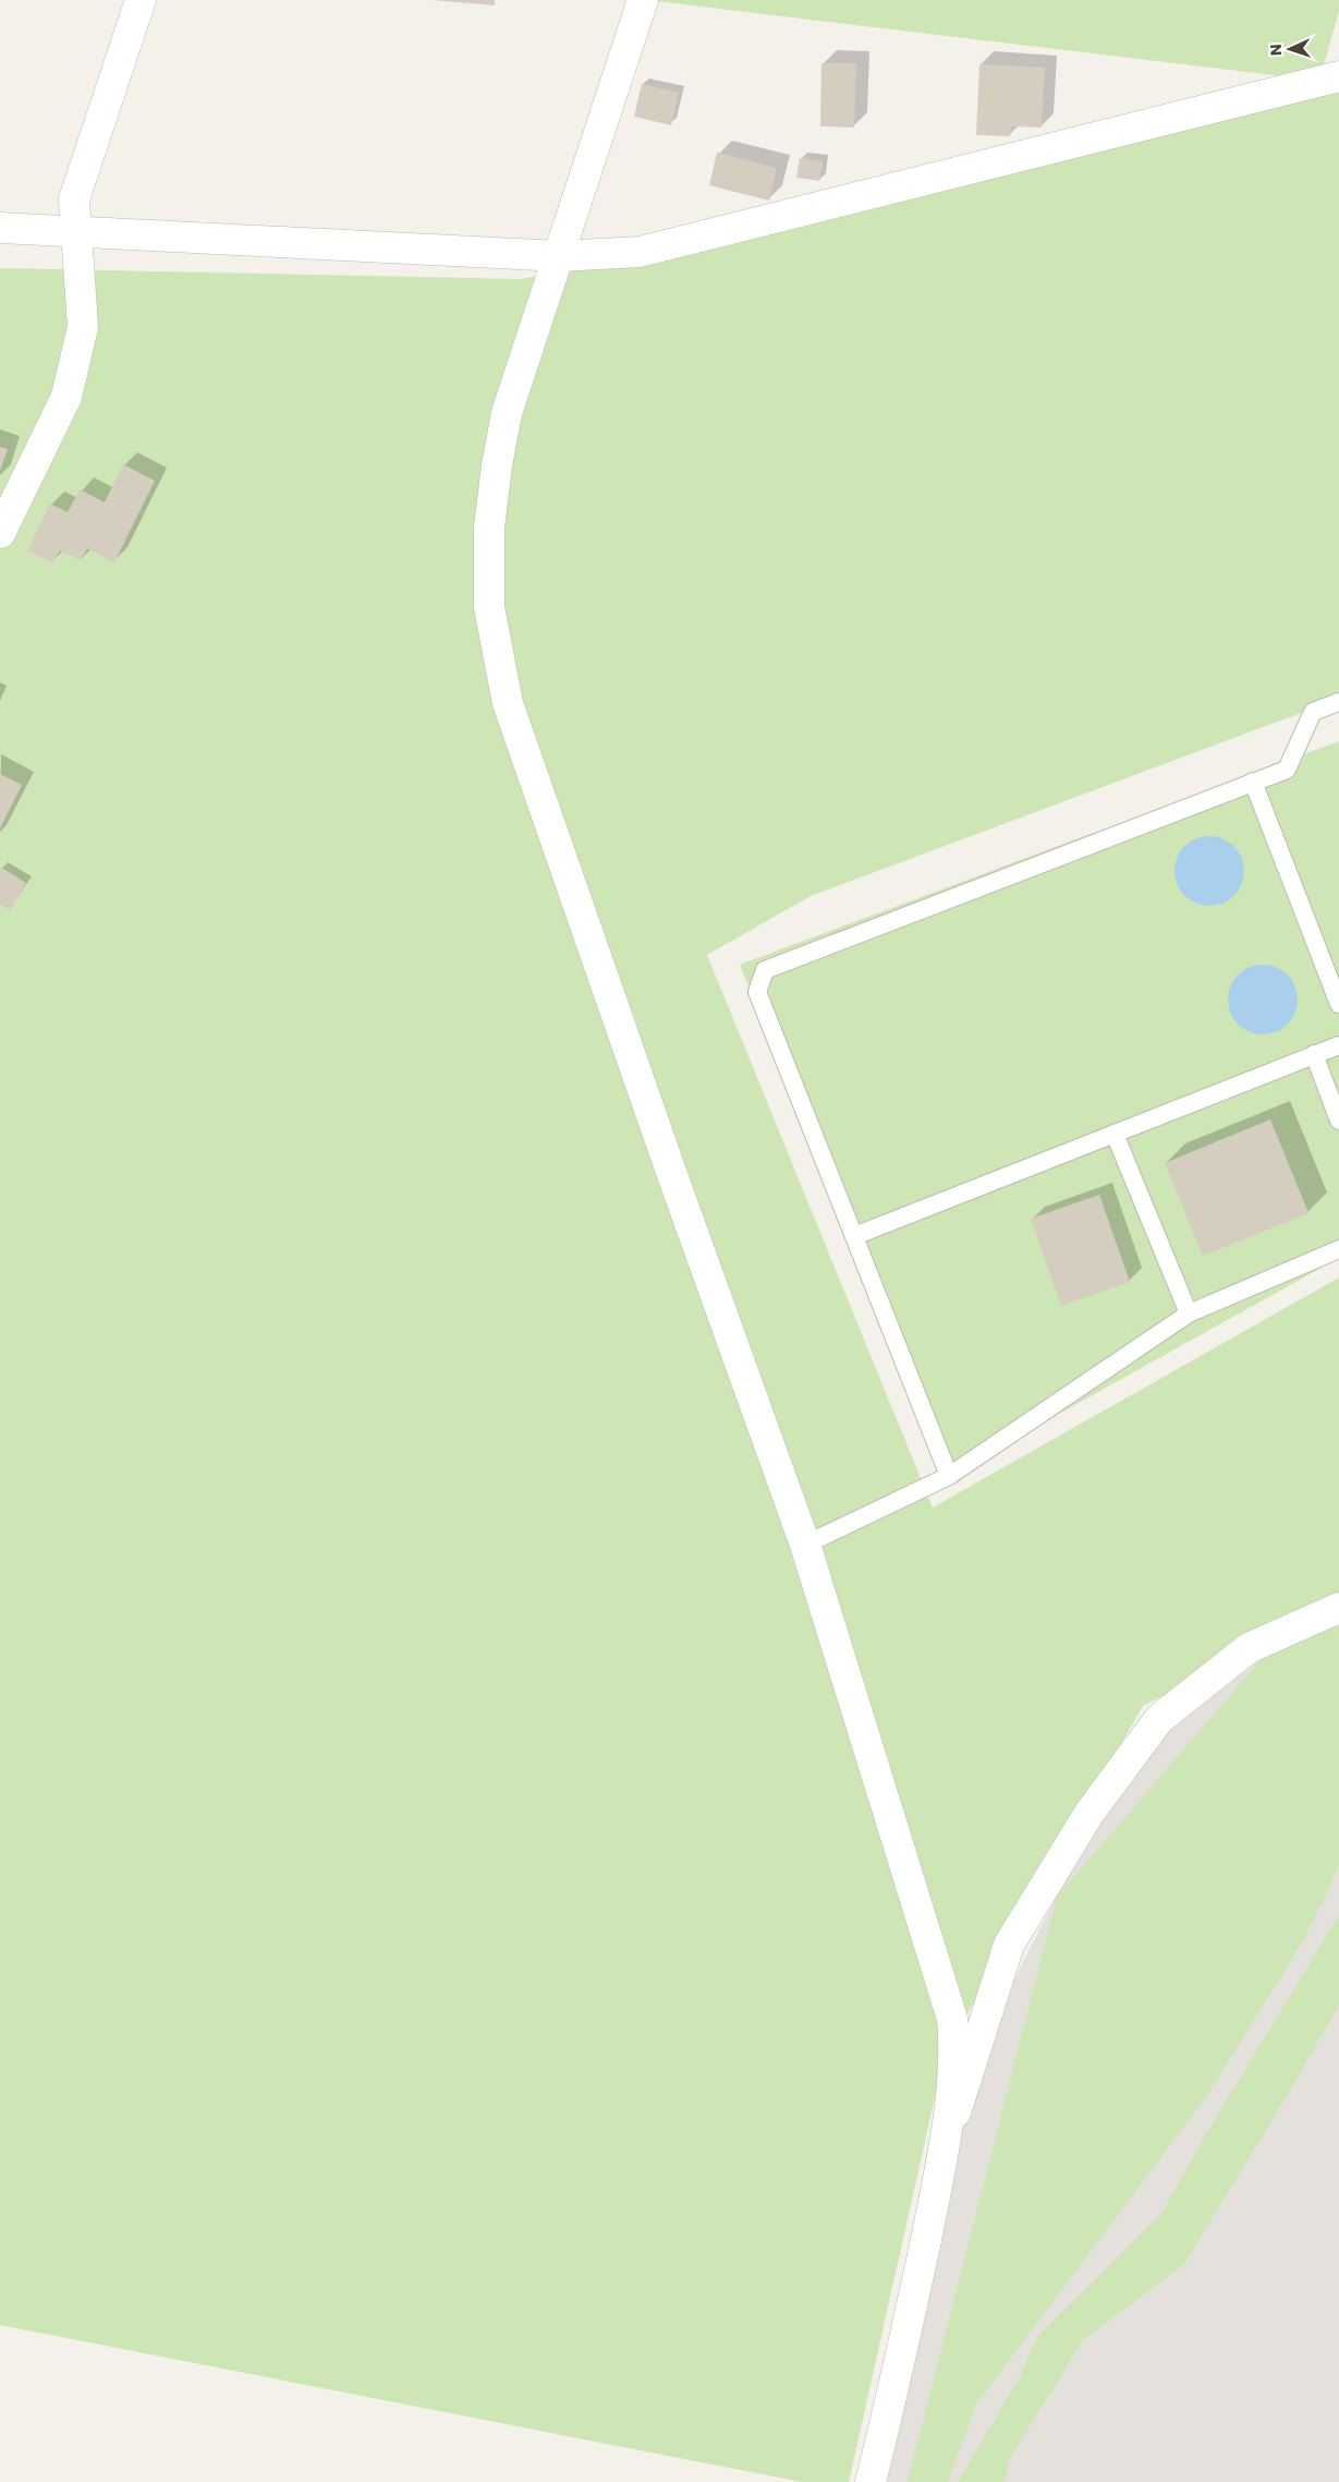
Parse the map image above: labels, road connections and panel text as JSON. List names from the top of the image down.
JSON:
{
  "north": "left"
}
